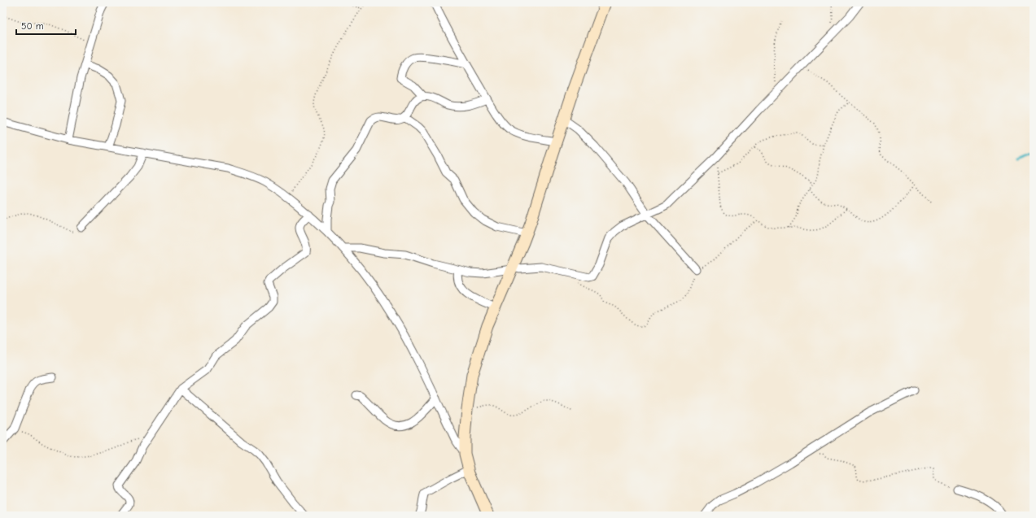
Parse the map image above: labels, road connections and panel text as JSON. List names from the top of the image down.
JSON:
{
  "scale_bar": "50 m"
}
